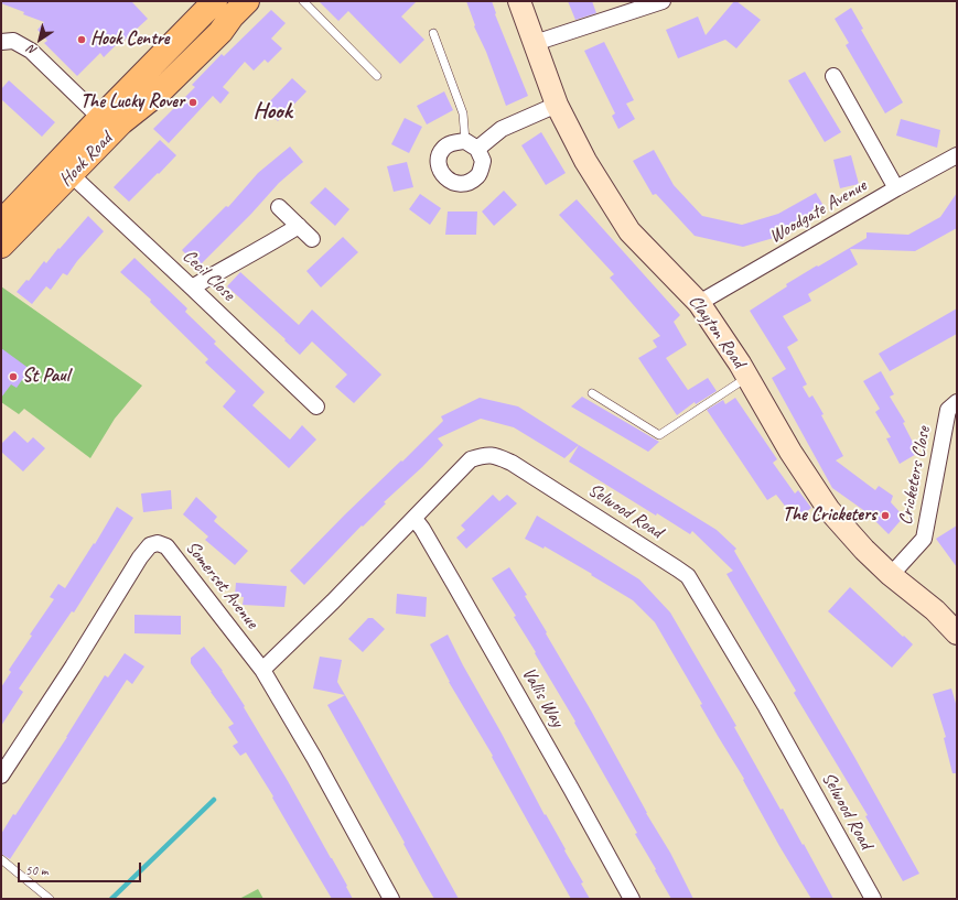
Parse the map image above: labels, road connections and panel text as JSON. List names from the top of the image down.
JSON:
{
  "streets": {
    "highway": ["Hook Road"],
    "street": [
      "Woodgate Avenue",
      "Cecil Close",
      "Clayton Road",
      "Cricketers Close",
      "Selwood Road",
      "Somerset Avenue",
      "Vallis Way"
    ]
  },
  "crossings": [
    ["Hook Road", "Cecil Close"],
    ["Woodgate Avenue", "Clayton Road"],
    ["Clayton Road", "Cricketers Close"],
    ["Selwood Road", "Somerset Avenue"],
    ["Selwood Road", "Vallis Way"]
  ],
  "districts": ["Hook"],
  "places": [
    "Hook Centre",
    "The Lucky Rover",
    "St Paul",
    "The Cricketers"
  ],
  "scale_bar": "50 m",
  "north": "bottom left"
}
